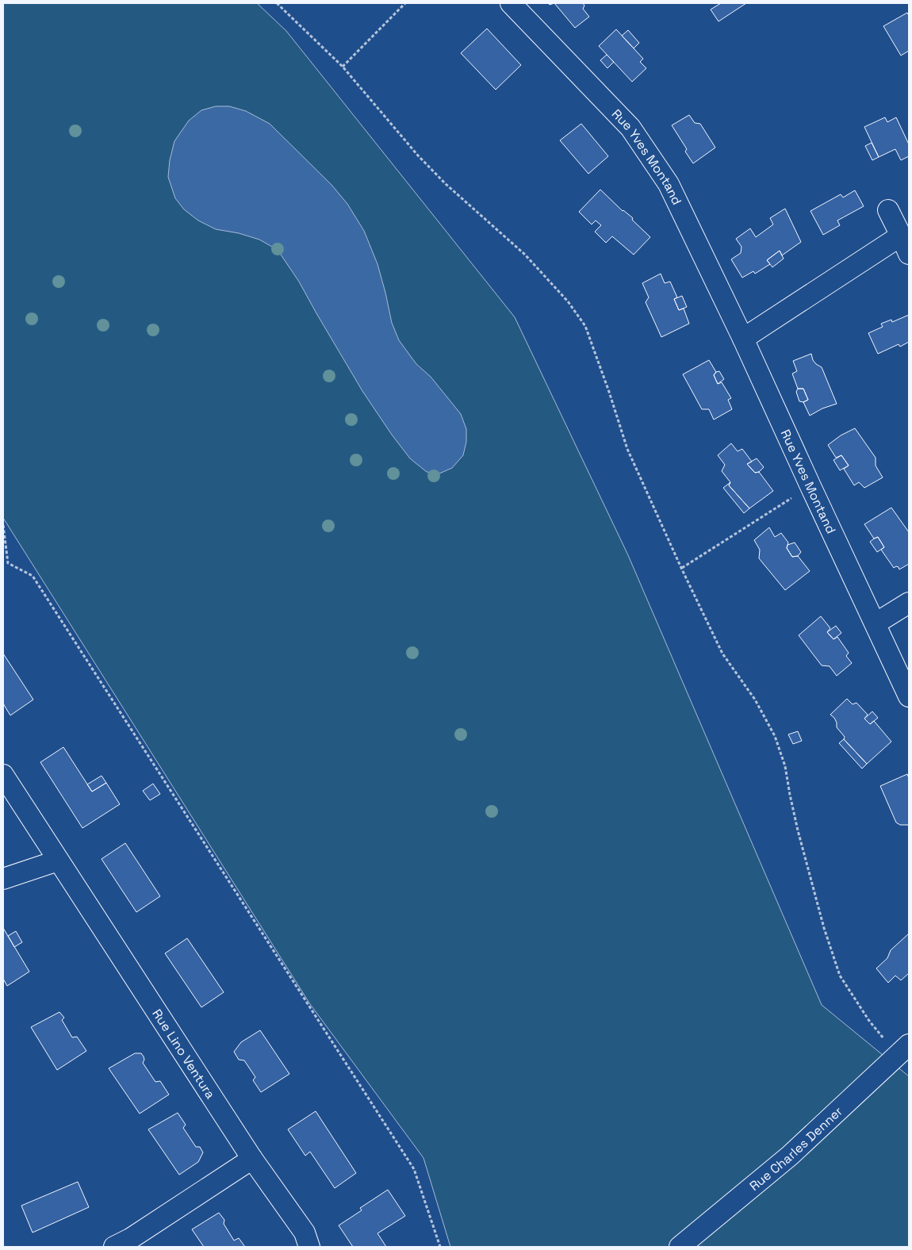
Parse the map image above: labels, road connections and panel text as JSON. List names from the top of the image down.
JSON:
{
  "streets": {
    "street": ["Rue Yves Montand", "Rue Lino Ventura", "Rue Charles Denner"]
  }
}
